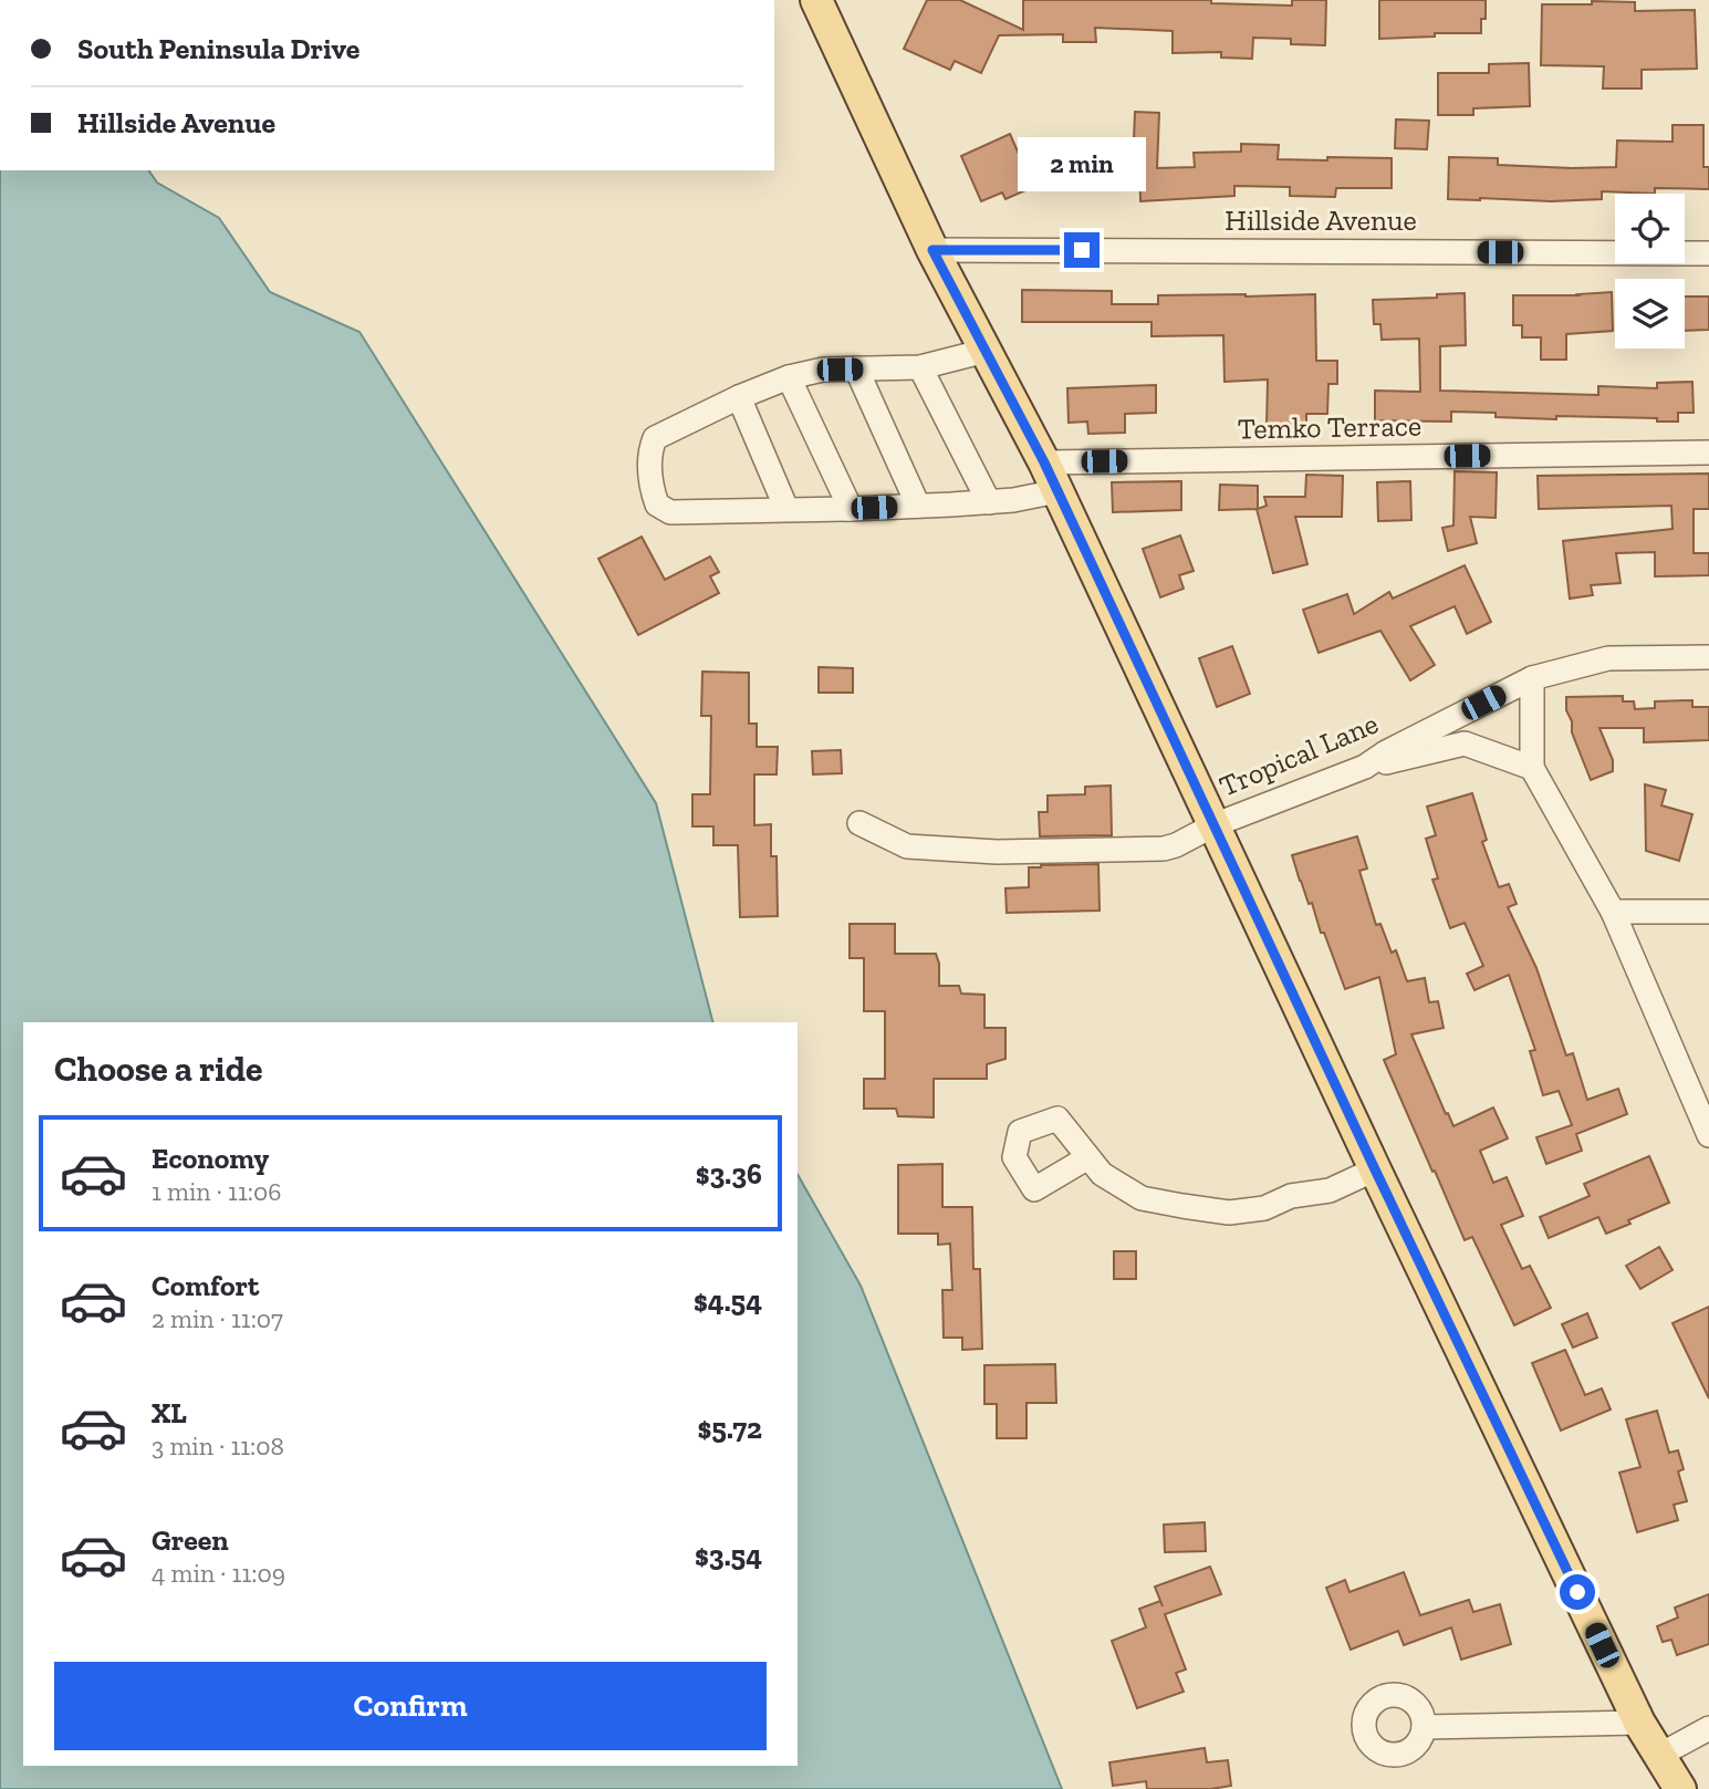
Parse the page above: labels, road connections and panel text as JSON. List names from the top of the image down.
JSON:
{
  "streets": {
    "street": ["Hillside Avenue", "Temko Terrace", "Tropical Lane"]
  },
  "page": {
    "banner": ["South Peninsula Drive", "Hillside Avenue"],
    "bubble": "2 min",
    "heading": "Choose a ride",
    "list": [
      {
        "name": "Economy",
        "note": "1 min · 11:06",
        "value": "$3.36"
      },
      {
        "name": "Comfort",
        "note": "2 min · 11:07",
        "value": "$4.54"
      },
      {
        "name": "XL",
        "note": "3 min · 11:08",
        "value": "$5.72"
      },
      {
        "name": "Green",
        "note": "4 min · 11:09",
        "value": "$3.54"
      }
    ],
    "buttons": "Confirm"
  }
}
